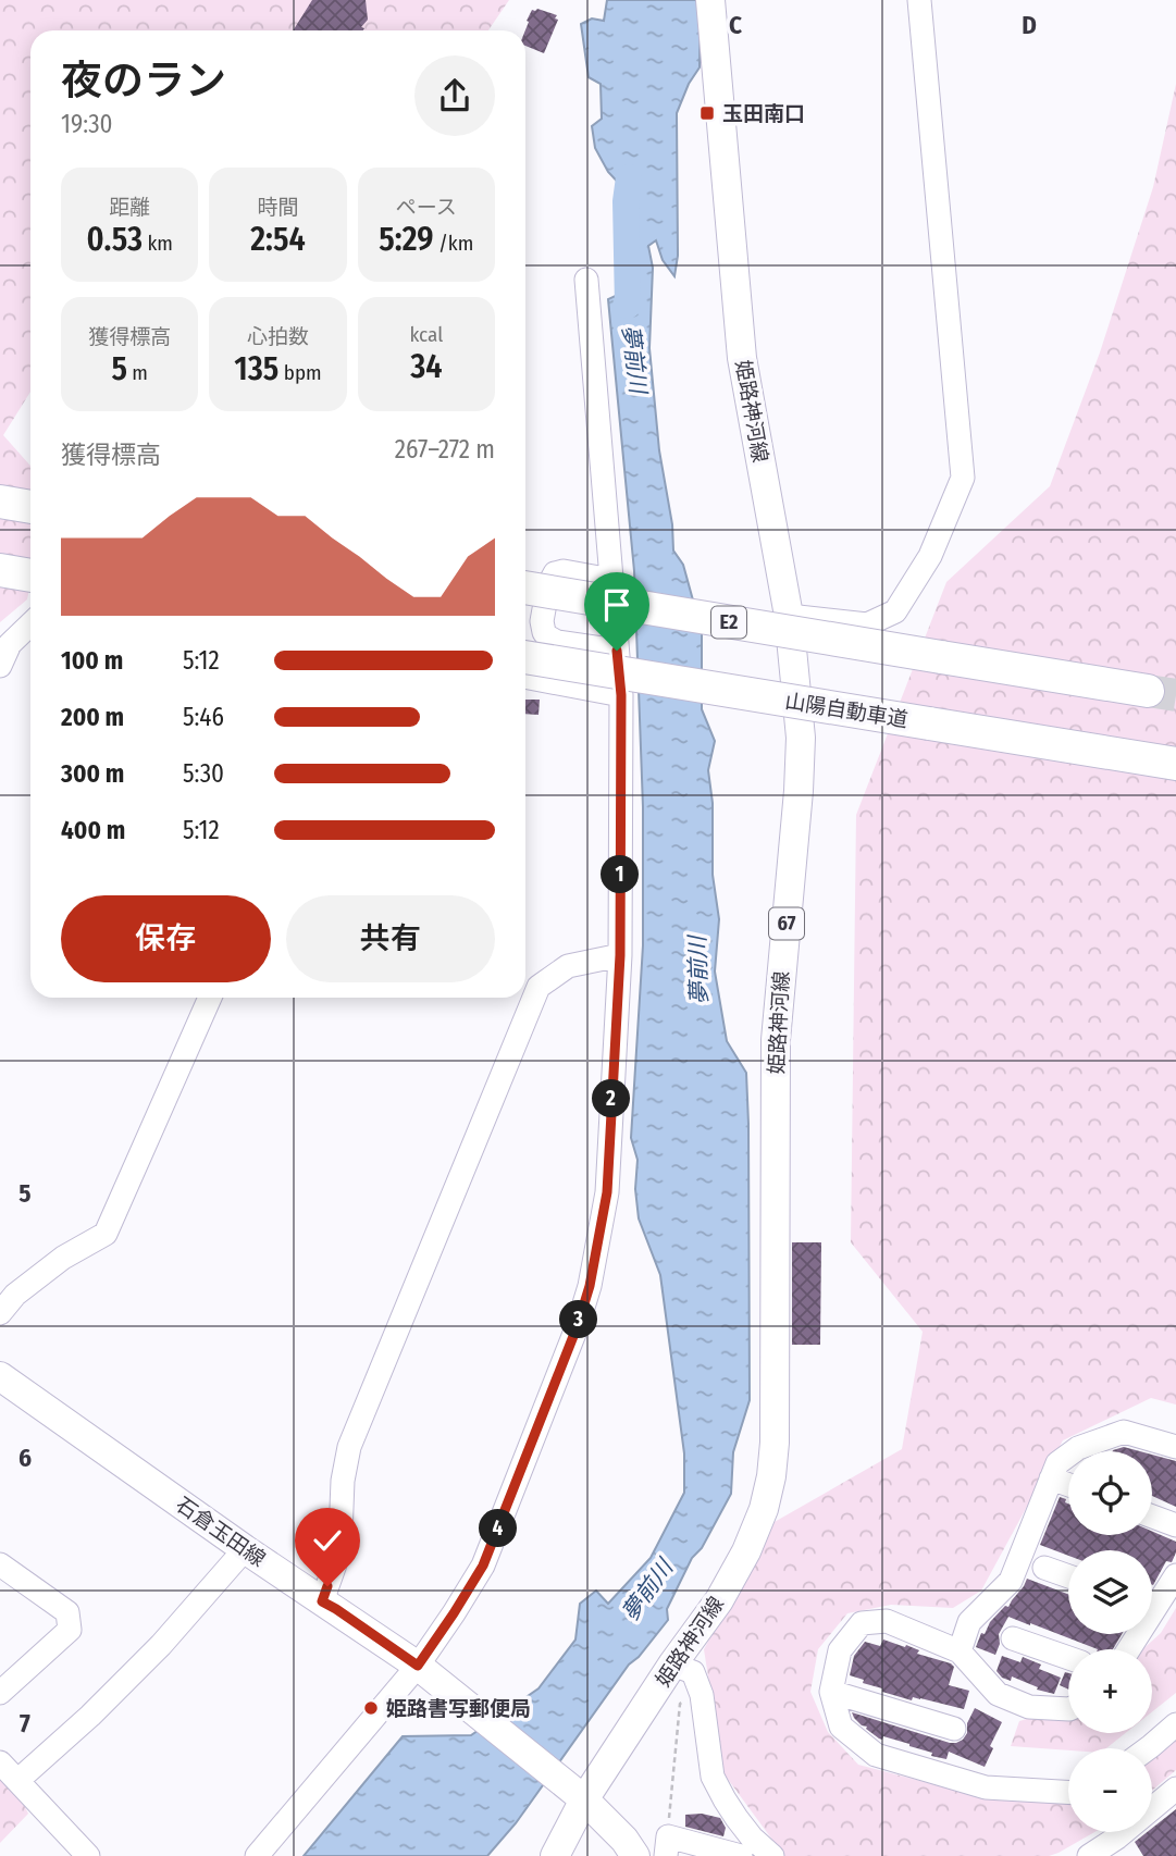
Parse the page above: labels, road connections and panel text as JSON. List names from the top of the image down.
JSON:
{
  "streets": {
    "highway": ["E2", "山陽自動車道"],
    "main road": ["姫路神河線", "67", "石倉玉田線"]
  },
  "crossings": [
    ["姫路神河線", "石倉玉田線"]
  ],
  "water": ["夢前川"],
  "places": {
    "transit": ["玉田南口"],
    "other": ["姫路書写郵便局"]
  },
  "page": {
    "heading": ["夜のラン", "19:30"],
    "stats": [
      ["距離", "0.53 km"],
      ["時間", "2:54"],
      ["ペース", "5:29 /km"],
      ["獲得標高", "5 m"],
      ["心拍数", "135 bpm"],
      ["kcal", "34"]
    ],
    "chart": ["獲得標高", "267–272 m"],
    "list": [
      {
        "name": "100 m",
        "note": "5:12"
      },
      {
        "name": "200 m",
        "note": "5:46"
      },
      {
        "name": "300 m",
        "note": "5:30"
      },
      {
        "name": "400 m",
        "note": "5:12"
      }
    ],
    "pins": [
      "1",
      "2",
      "3",
      "4"
    ],
    "buttons": ["保存", "共有"],
    "map_buttons": ["+", "−"]
  },
  "grid": {
    "columns": ["C", "D"],
    "rows": ["5", "6", "7"]
  }
}
